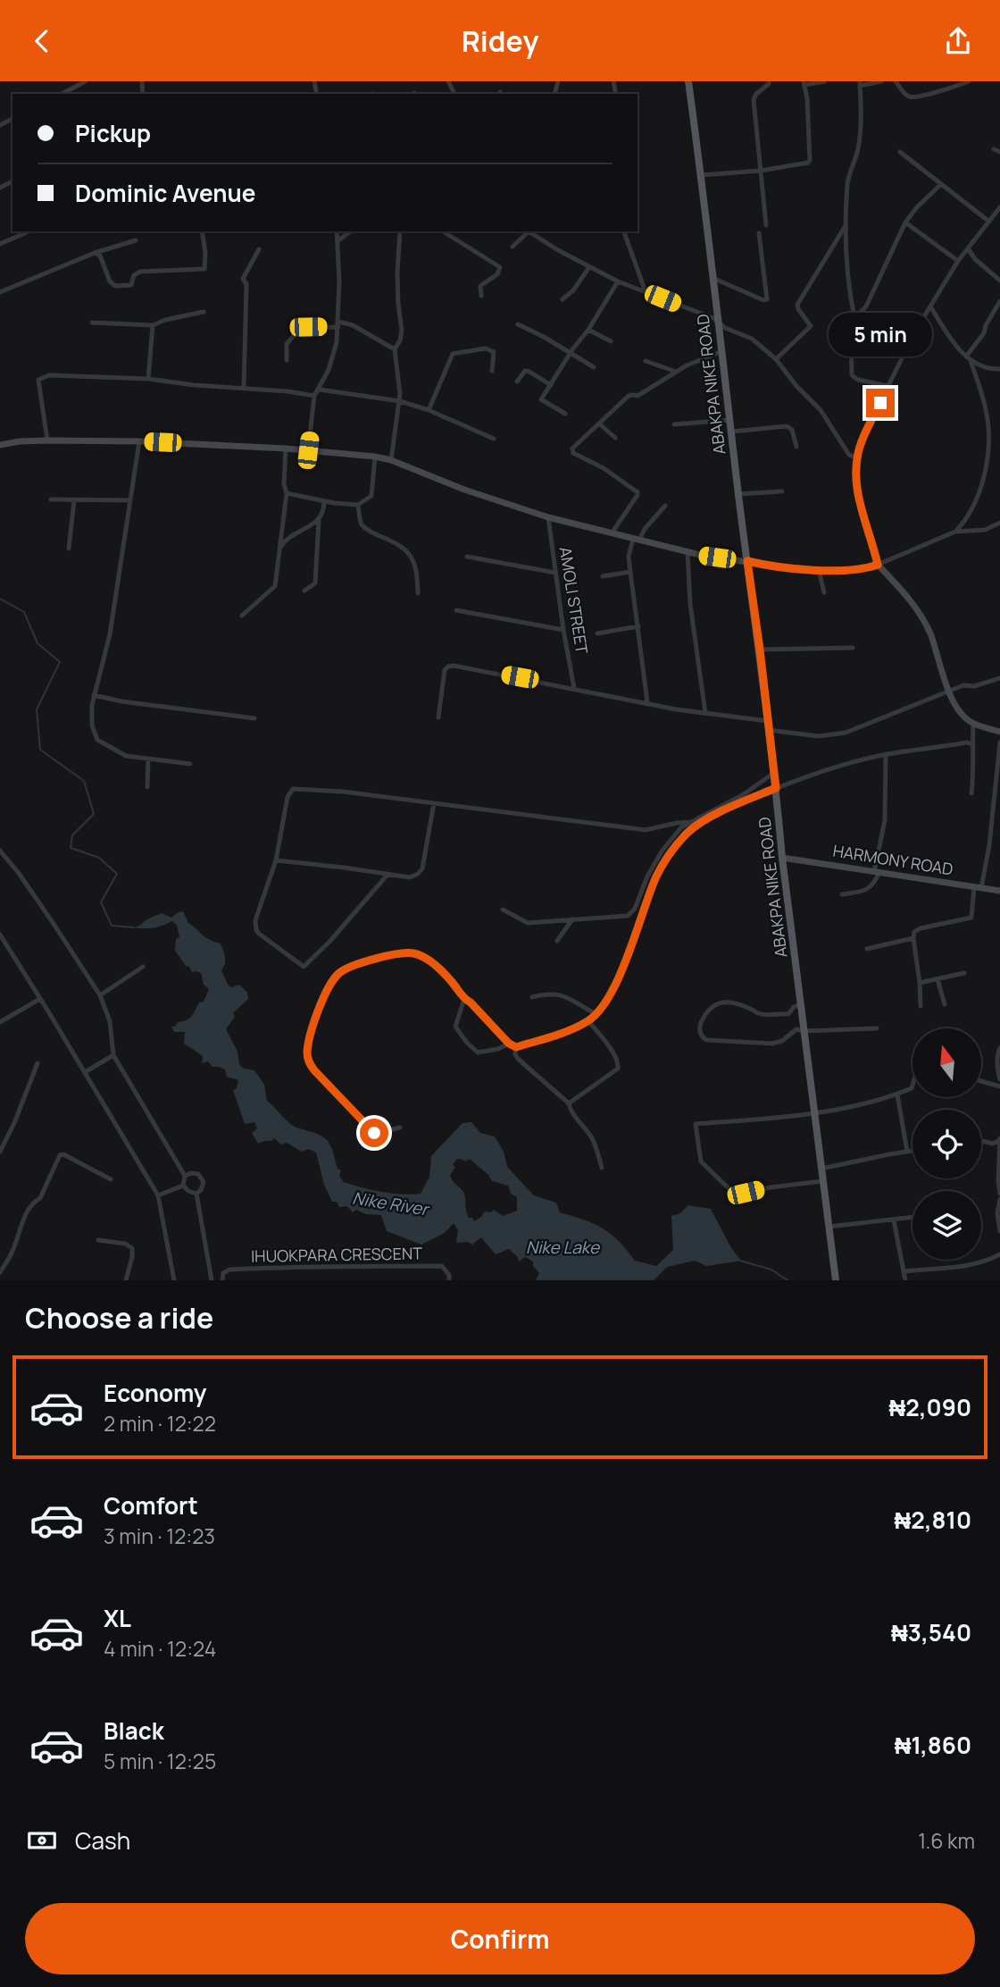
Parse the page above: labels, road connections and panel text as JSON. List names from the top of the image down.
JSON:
{
  "streets": {
    "main road": ["ABAKPA NIKE ROAD", "HARMONY ROAD"],
    "street": ["AMOLI STREET", "IHUOKPARA CRESCENT"]
  },
  "crossings": [
    ["ABAKPA NIKE ROAD", "HARMONY ROAD"]
  ],
  "water": ["Nike River", "Nike Lake"],
  "north": "top",
  "page": {
    "header": "Ridey",
    "banner": ["Pickup", "Dominic Avenue"],
    "bubble": "5 min",
    "heading": "Choose a ride",
    "list": [
      {
        "name": "Economy",
        "note": "2 min · 12:22",
        "value": "₦2,090"
      },
      {
        "name": "Comfort",
        "note": "3 min · 12:23",
        "value": "₦2,810"
      },
      {
        "name": "XL",
        "note": "4 min · 12:24",
        "value": "₦3,540"
      },
      {
        "name": "Black",
        "note": "5 min · 12:25",
        "value": "₦1,860"
      }
    ],
    "pay": ["Cash", "1.6 km"],
    "buttons": "Confirm"
  }
}
